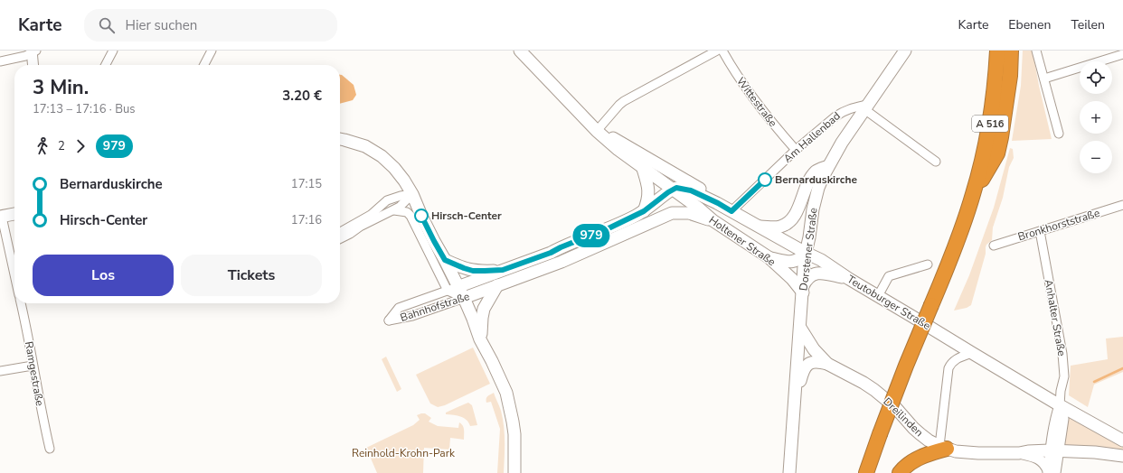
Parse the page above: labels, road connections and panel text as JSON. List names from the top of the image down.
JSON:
{
  "streets": {
    "highway": ["A 516"],
    "main road": [
      "Holtener Straße",
      "Dorstener Straße",
      "Teutoburger Straße",
      "Bahnhofstraße",
      "Dreilinden"
    ],
    "street": [
      "Wittestraße",
      "Am Hallenbad",
      "Bronkhorststraße",
      "Anhalter Straße",
      "Ramgestraße"
    ]
  },
  "crossings": [
    ["Wittestraße", "Am Hallenbad"],
    ["Am Hallenbad", "Holtener Straße"],
    ["Am Hallenbad", "Dorstener Straße"],
    ["Bronkhorststraße", "Anhalter Straße"],
    ["Holtener Straße", "Dorstener Straße"],
    ["Holtener Straße", "Teutoburger Straße"],
    ["Holtener Straße", "Bahnhofstraße"],
    ["Dorstener Straße", "Teutoburger Straße"],
    ["Dorstener Straße", "Dreilinden"],
    ["Teutoburger Straße", "Anhalter Straße"],
    ["Anhalter Straße", "Dreilinden"]
  ],
  "parks": ["Reinhold-Krohn-Park"],
  "places": ["Bernarduskirche", "Hirsch-Center"],
  "lines": ["bus line 979"],
  "page": {
    "header": "Karte",
    "search": "Hier suchen",
    "nav": ["Karte", "Ebenen", "Teilen"],
    "on_map": "979",
    "map_buttons": ["+", "−"],
    "heading": ["3 Min.", "17:13 – 17:16 · Bus", "3.20 €"],
    "legs": ["2", "979"],
    "list": [
      {
        "name": "Bernarduskirche",
        "value": "17:15"
      },
      {
        "name": "Hirsch-Center",
        "value": "17:16"
      }
    ],
    "buttons": ["Los", "Tickets"]
  }
}
